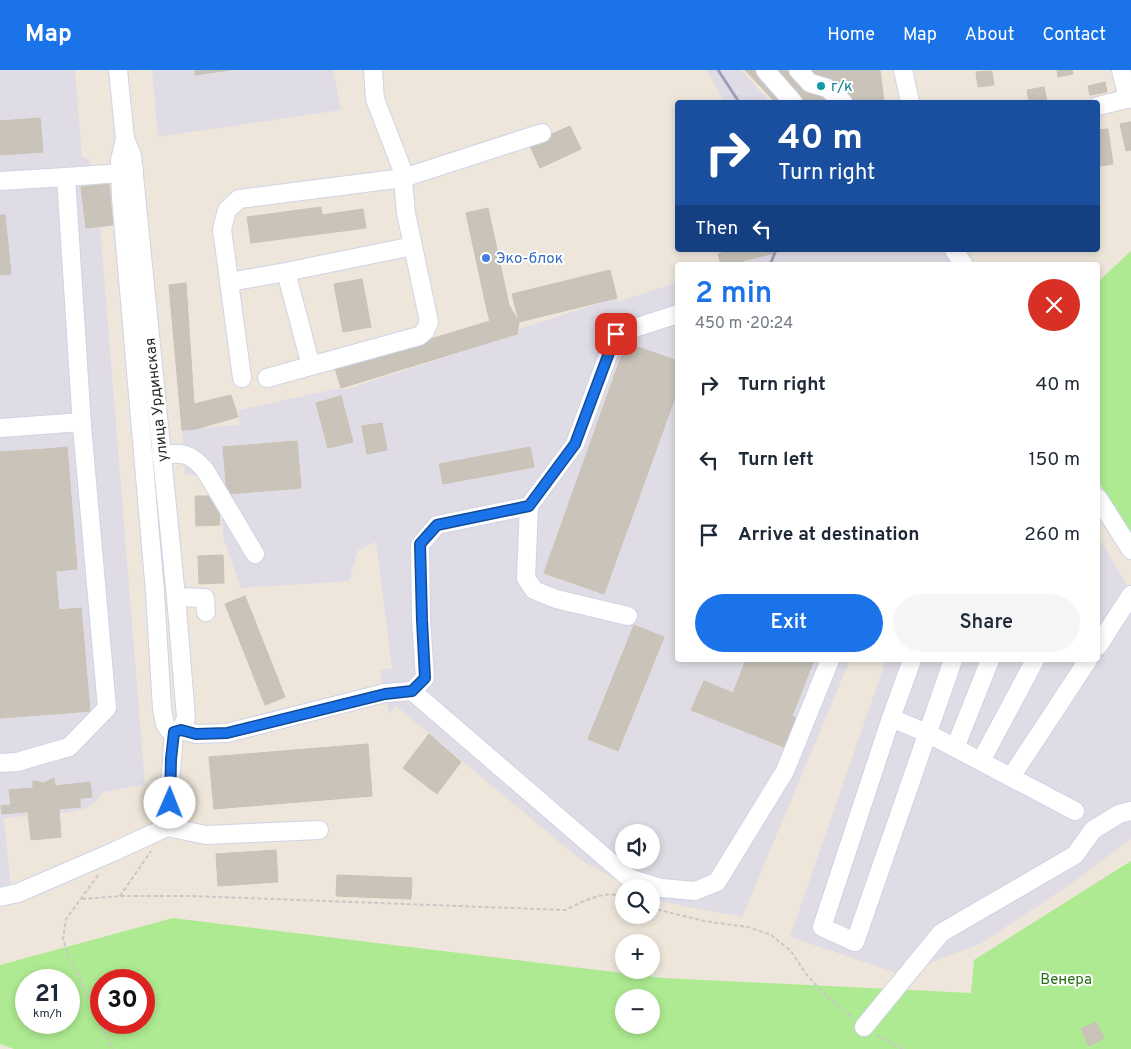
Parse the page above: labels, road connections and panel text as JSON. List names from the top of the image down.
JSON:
{
  "streets": {
    "street": ["улица Урдинская"]
  },
  "parks": ["Венера"],
  "places": ["г/к", "Эко-блок"],
  "page": {
    "header": "Map",
    "nav": [
      "Home",
      "Map",
      "About",
      "Contact"
    ],
    "turn": ["40 m", "Turn right"],
    "then": "Then",
    "heading": ["2 min", "450 m · 20:24"],
    "list": [
      {
        "name": "Turn right",
        "value": "40 m"
      },
      {
        "name": "Turn left",
        "value": "150 m"
      },
      {
        "name": "Arrive at destination",
        "value": "260 m"
      }
    ],
    "buttons": ["Exit", "Share"],
    "map_buttons": ["+", "−"],
    "speed": "21 km/h",
    "limit": "30"
  }
}
